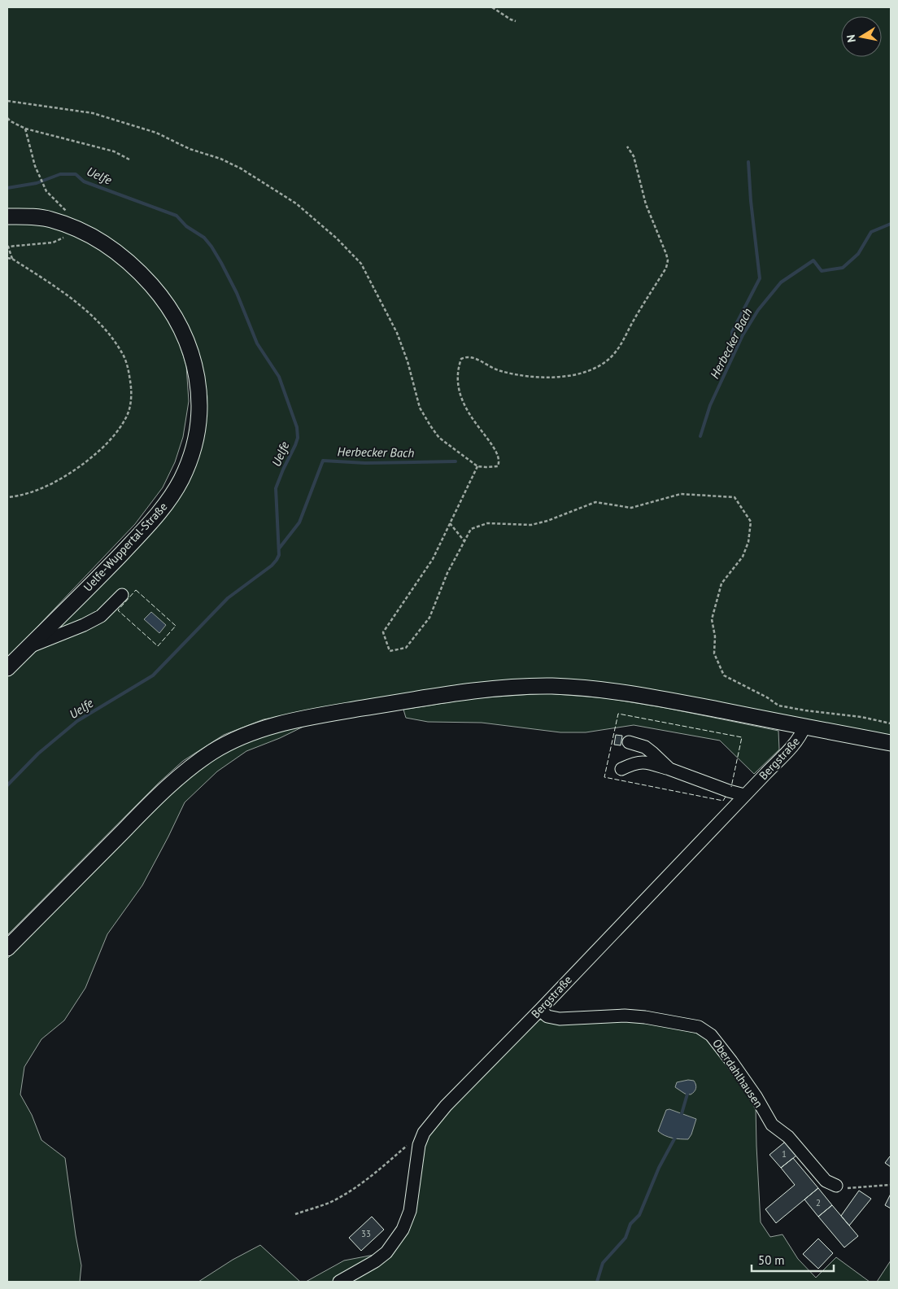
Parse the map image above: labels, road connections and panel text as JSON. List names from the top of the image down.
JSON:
{
  "streets": {
    "main road": ["Uelfe-Wuppertal-Straße"],
    "street": ["Bergstraße", "Oberdahlhausen"]
  },
  "crossings": [
    ["Bergstraße", "Oberdahlhausen"]
  ],
  "water": ["Uelfe", "Herbecker Bach"],
  "house_numbers": ["1", "2", "33"],
  "scale_bar": "50 m",
  "north": "left"
}
